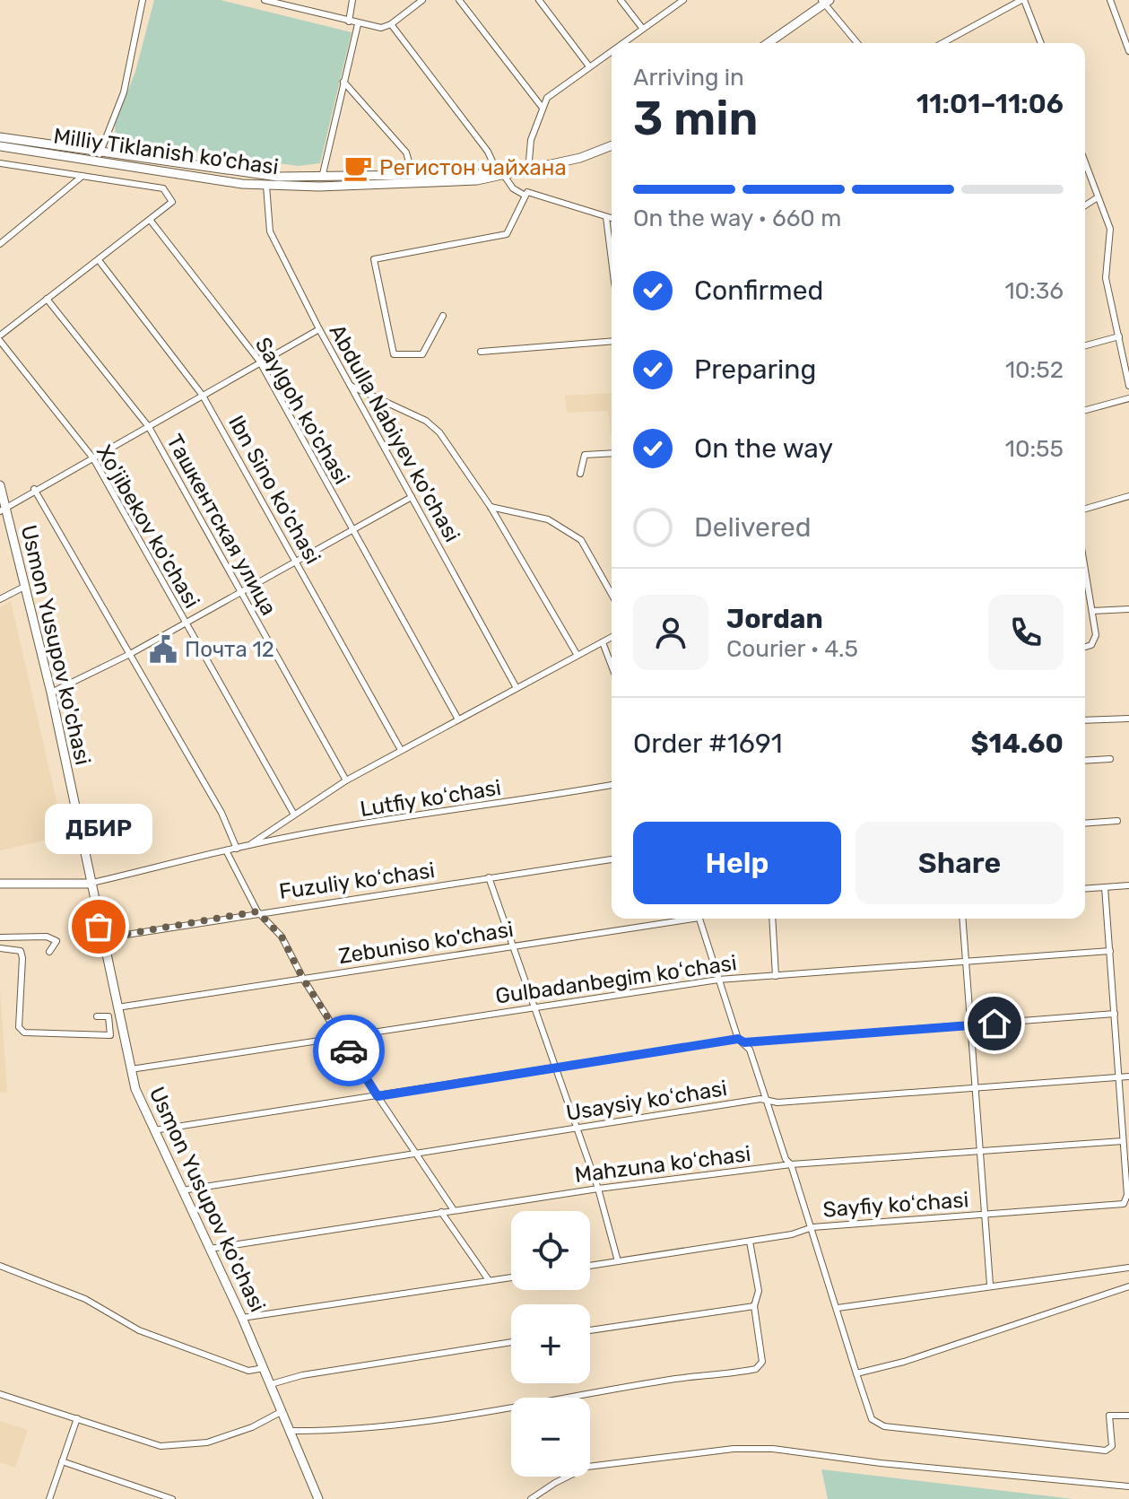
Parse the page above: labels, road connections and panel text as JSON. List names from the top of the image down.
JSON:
{
  "streets": {
    "main road": ["Milliy Tiklanish ko'chasi", "Usmon Yusupov ko'chasi"],
    "street": [
      "Saylgoh ko'chasi",
      "Abdulla Nabiyev ko'chasi",
      "Ibn Sino ko'chasi",
      "Ташкентская улица",
      "Xo'jibekov ko'chasi",
      "Lutfiy koʻchasi",
      "Fuzuliy koʻchasi",
      "Zebuniso ko'chasi",
      "Gulbadanbegim koʻchasi",
      "Usaysiy koʻchasi",
      "Mahzuna koʻchasi",
      "Sayfiy koʻchasi"
    ]
  },
  "crossings": [
    ["Milliy Tiklanish ko'chasi", "Abdulla Nabiyev ko'chasi"],
    ["Usmon Yusupov ko'chasi", "Fuzuliy koʻchasi"],
    ["Usmon Yusupov ko'chasi", "Zebuniso ko'chasi"],
    ["Usmon Yusupov ko'chasi", "Gulbadanbegim koʻchasi"],
    ["Usmon Yusupov ko'chasi", "Usaysiy koʻchasi"],
    ["Usmon Yusupov ko'chasi", "Mahzuna koʻchasi"],
    ["Mahzuna koʻchasi", "Sayfiy koʻchasi"]
  ],
  "places": {
    "cafe": ["Регистон чайхана"],
    "public building": ["Почта 12"],
    "other": ["ДБИР"]
  },
  "page": {
    "heading": ["3 min", "Arriving in", "11:01–11:06"],
    "panel": [
      "Jordan",
      "Courier · 4.5",
      "Order #1691",
      "$14.60"
    ],
    "bar": "On the way · 660 m",
    "list": [
      ["Confirmed", "10:36"],
      ["Preparing", "10:52"],
      ["On the way", "10:55"],
      "Delivered"
    ],
    "bubble": "ДБИР",
    "buttons": ["Help", "Share"],
    "map_buttons": ["+", "−"]
  }
}
